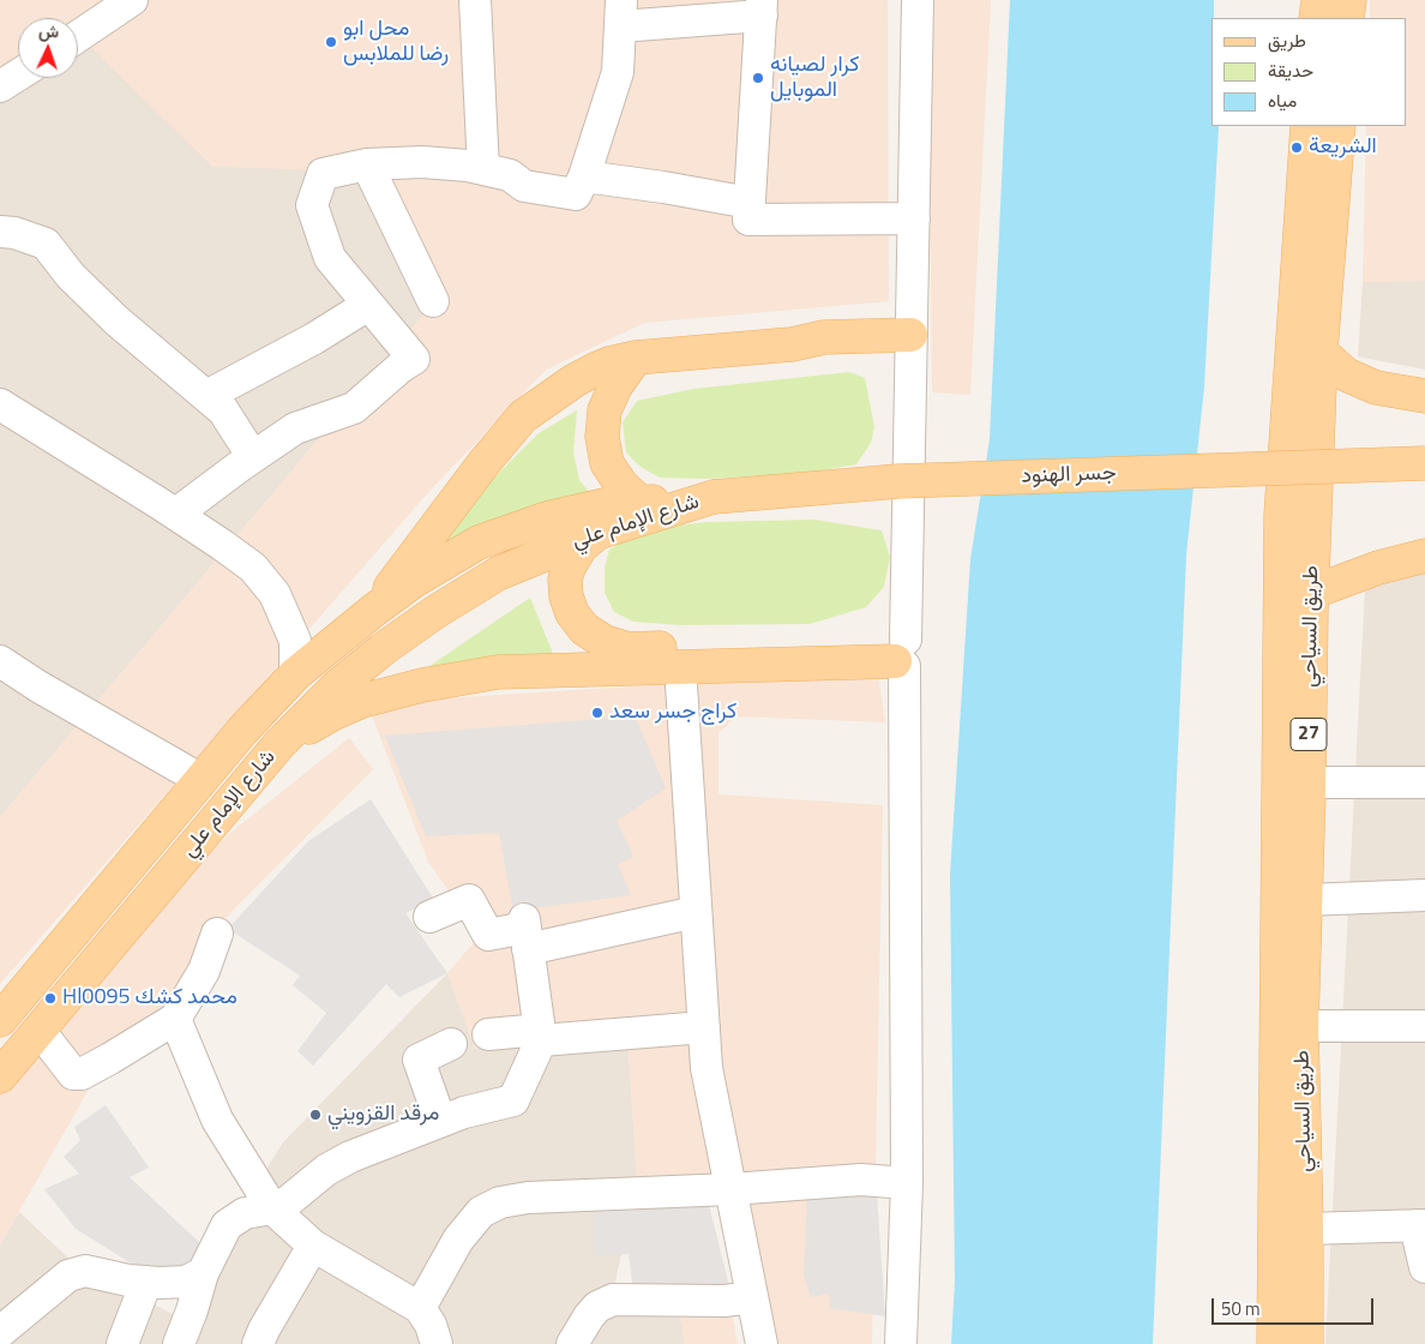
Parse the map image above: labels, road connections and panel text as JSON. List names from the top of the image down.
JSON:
{
  "streets": {
    "main road": [
      "جسر الهنود",
      "شارع الإمام علي",
      "طريق السياحي",
      "27"
    ]
  },
  "crossings": [
    ["جسر الهنود", "شارع الإمام علي"]
  ],
  "places": [
    "محل ابو رضا للملابس",
    "كرار لصيانه الموبايل",
    "الشريعة",
    "كراج جسر سعد",
    "Hl0095 محمد كشك",
    "مرقد القزويني"
  ],
  "legend": ["طريق", "حديقة", "مياه"],
  "scale_bar": "50 m",
  "north": "top"
}
